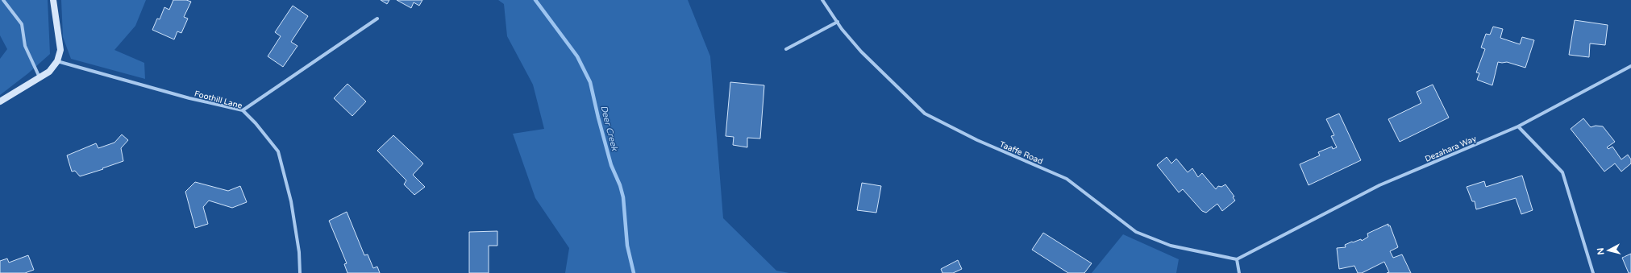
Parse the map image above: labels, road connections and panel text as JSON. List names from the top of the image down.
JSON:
{
  "streets": {
    "street": ["Foothill Lane", "Dezahara Way", "Taaffe Road"]
  },
  "crossings": [
    ["Dezahara Way", "Taaffe Road"]
  ],
  "water": ["Deer Creek"],
  "north": "left"
}
